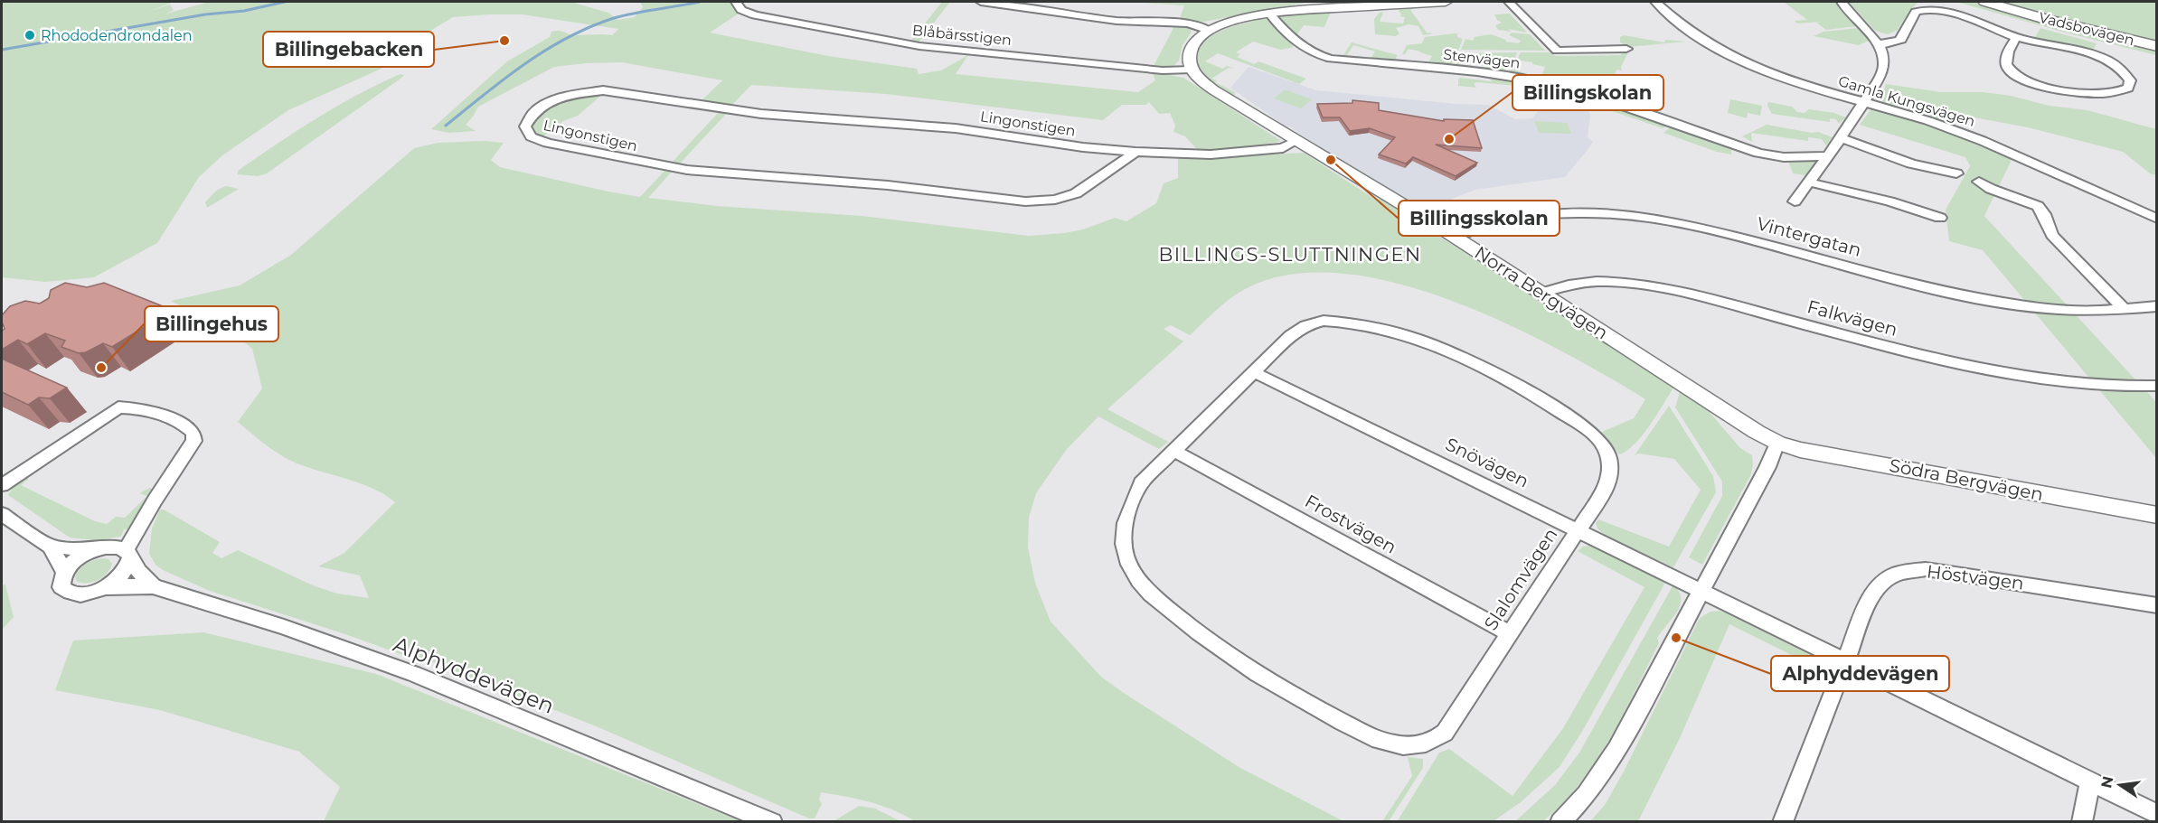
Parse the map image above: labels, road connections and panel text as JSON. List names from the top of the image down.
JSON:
{
  "streets": {
    "main road": ["Vadsbovägen"],
    "street": [
      "Blåbärsstigen",
      "Stenvägen",
      "Gamla Kungsvägen",
      "Lingonstigen",
      "Vintergatan",
      "Norra Bergvägen",
      "Falkvägen",
      "Snövägen",
      "Södra Bergvägen",
      "Frostvägen",
      "Höstvägen",
      "Slalomvägen",
      "Alphyddevägen"
    ]
  },
  "crossings": [
    ["Blåbärsstigen", "Norra Bergvägen"],
    ["Lingonstigen", "Norra Bergvägen"],
    ["Vintergatan", "Norra Bergvägen"],
    ["Norra Bergvägen", "Falkvägen"],
    ["Norra Bergvägen", "Södra Bergvägen"],
    ["Snövägen", "Höstvägen"],
    ["Snövägen", "Slalomvägen"],
    ["Frostvägen", "Slalomvägen"]
  ],
  "districts": ["BILLINGS-SLUTTNINGEN"],
  "places": [
    "Rhododendrondalen",
    "Billingebacken",
    "Billingskolan",
    "Billingsskolan",
    "Billingehus",
    "Alphyddevägen"
  ],
  "north": "left"
}
